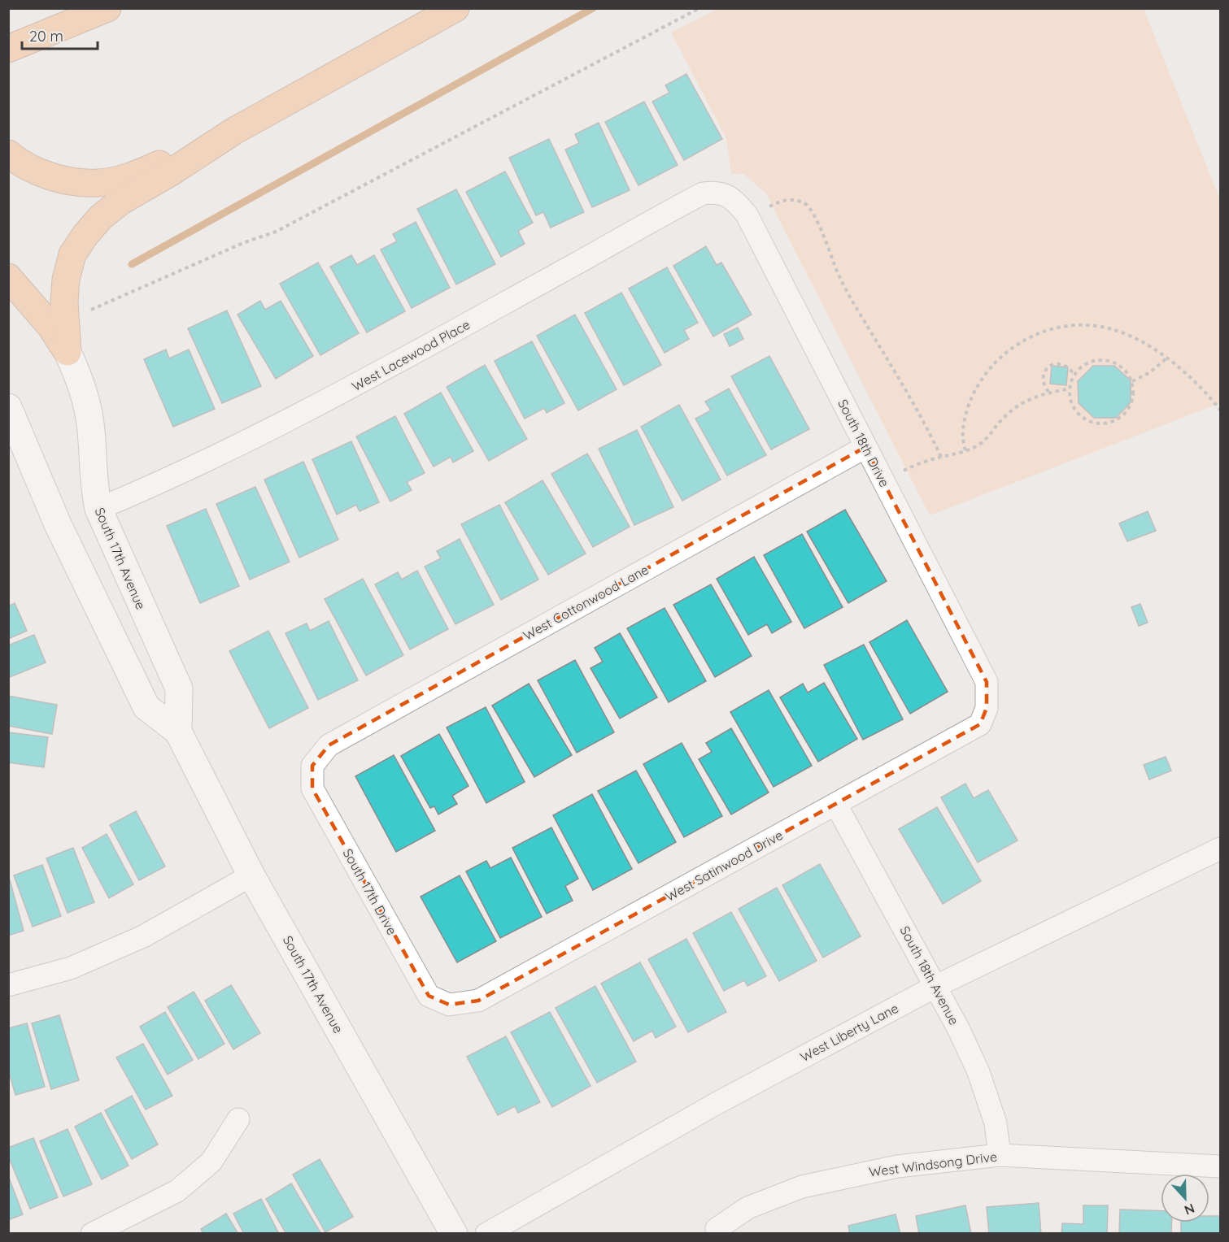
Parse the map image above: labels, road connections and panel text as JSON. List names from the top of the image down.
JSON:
{
  "streets": {
    "main road": ["South 17th Avenue"],
    "street": [
      "West Lacewood Place",
      "South 18th Drive",
      "West Cottonwood Lane",
      "West Satinwood Drive",
      "South 17th Drive",
      "South 18th Avenue",
      "West Liberty Lane",
      "West Windsong Drive"
    ]
  },
  "crossings": [
    ["West Lacewood Place", "South 18th Drive"],
    ["West Lacewood Place", "South 17th Avenue"],
    ["South 18th Drive", "West Cottonwood Lane"],
    ["South 18th Drive", "West Satinwood Drive"],
    ["West Cottonwood Lane", "South 17th Drive"],
    ["West Satinwood Drive", "South 17th Drive"],
    ["West Satinwood Drive", "South 18th Avenue"],
    ["South 18th Avenue", "West Liberty Lane"],
    ["South 18th Avenue", "West Windsong Drive"]
  ],
  "scale_bar": "20 m",
  "north": "bottom"
}
